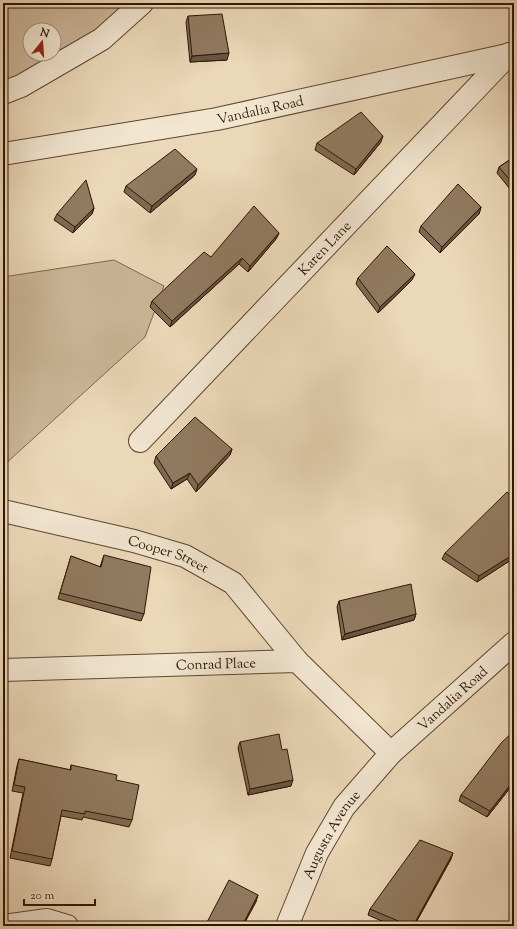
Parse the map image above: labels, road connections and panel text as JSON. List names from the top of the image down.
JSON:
{
  "streets": {
    "street": [
      "Vandalia Road",
      "Karen Lane",
      "Cooper Street",
      "Conrad Place",
      "Augusta Avenue"
    ]
  },
  "crossings": [
    ["Vandalia Road", "Karen Lane"],
    ["Vandalia Road", "Augusta Avenue"],
    ["Cooper Street", "Conrad Place"]
  ],
  "scale_bar": "20 m",
  "north": "top"
}
